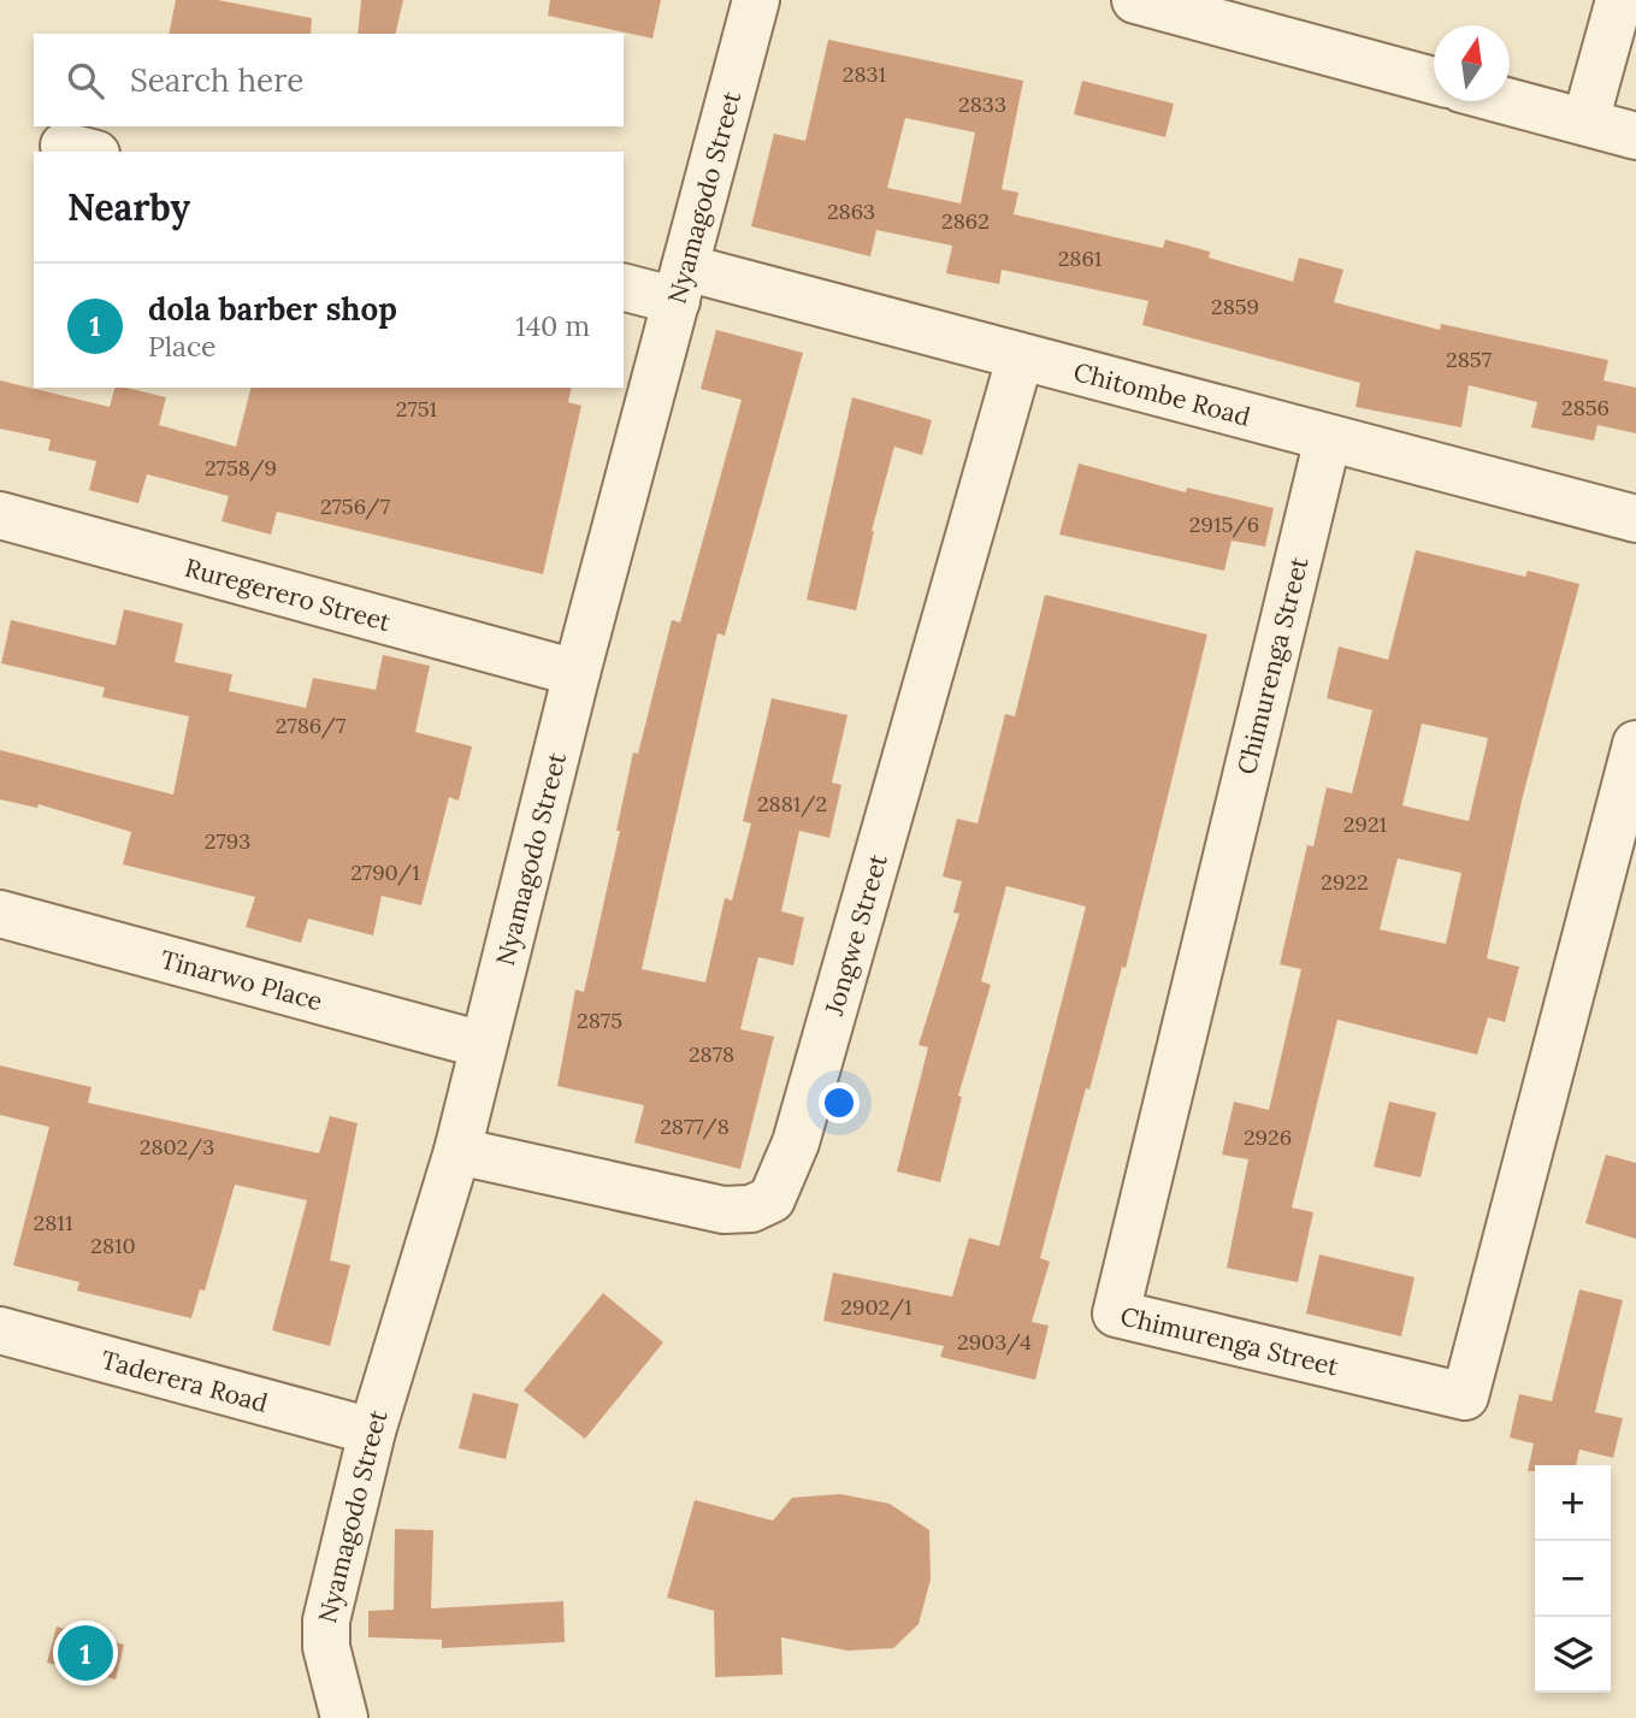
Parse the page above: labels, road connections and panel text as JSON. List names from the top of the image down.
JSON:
{
  "streets": {
    "street": [
      "Nyamagodo Street",
      "Chitombe Road",
      "Ruregerero Street",
      "Chimurenga Street",
      "Jongwe Street",
      "Tinarwo Place",
      "Taderera Road"
    ]
  },
  "crossings": [
    ["Nyamagodo Street", "Chitombe Road"],
    ["Nyamagodo Street", "Ruregerero Street"],
    ["Nyamagodo Street", "Jongwe Street"],
    ["Nyamagodo Street", "Tinarwo Place"],
    ["Nyamagodo Street", "Taderera Road"],
    ["Chitombe Road", "Chimurenga Street"],
    ["Chitombe Road", "Jongwe Street"]
  ],
  "house_numbers": [
    "2831",
    "2833",
    "2863",
    "2862",
    "2861",
    "2859",
    "2857",
    "2856",
    "2751",
    "2758/9",
    "2756/7",
    "2915/6",
    "2786/7",
    "2881/2",
    "2921",
    "2793",
    "2790/1",
    "2922",
    "2875",
    "2878",
    "2877/8",
    "2926",
    "2802/3",
    "2811",
    "2810",
    "2902/1",
    "2903/4"
  ],
  "north": "top",
  "page": {
    "search": "Search here",
    "heading": "Nearby",
    "list": [
      {
        "mark": "1",
        "name": "dola barber shop",
        "note": "Place",
        "value": "140 m"
      }
    ],
    "map_buttons": ["+", "−"],
    "pins": "1"
  }
}
